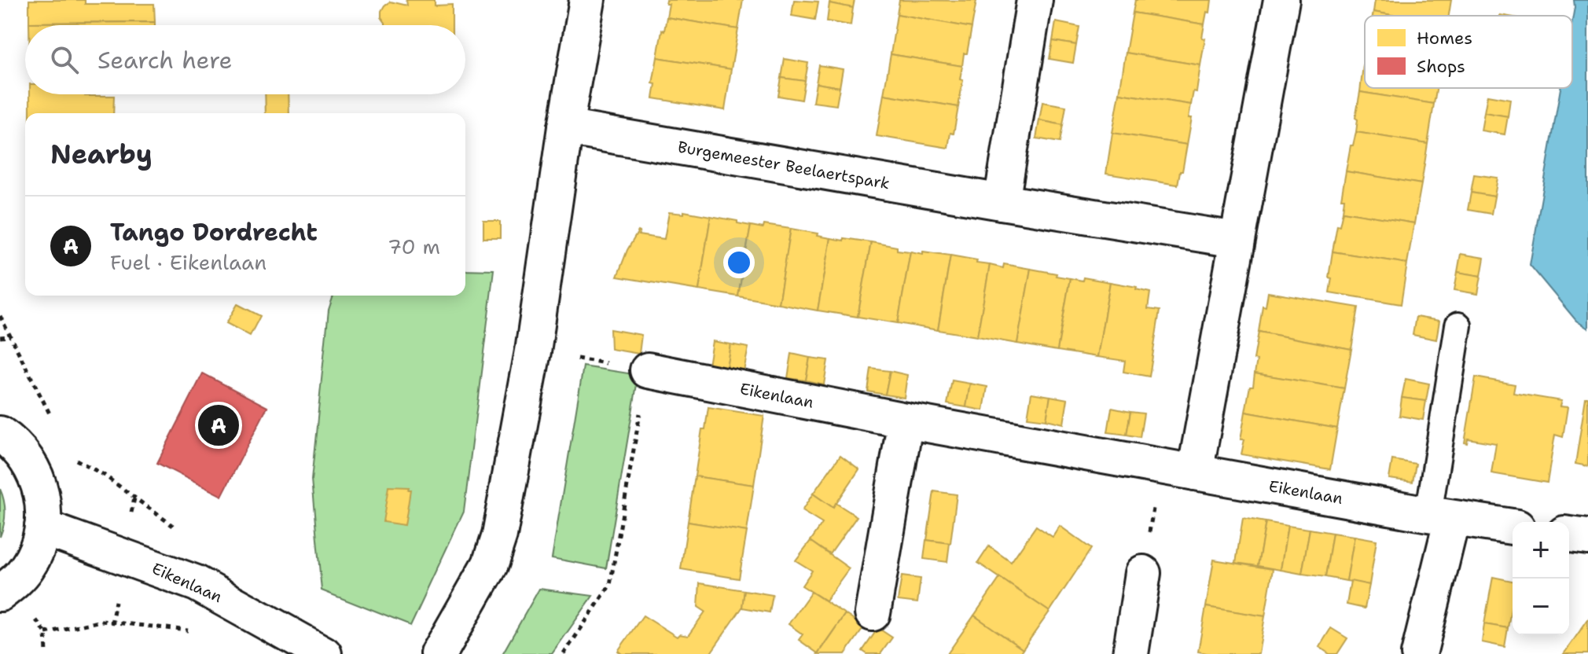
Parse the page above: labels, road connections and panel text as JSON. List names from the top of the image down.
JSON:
{
  "streets": {
    "street": ["Burgemeester Beelaertspark", "Eikenlaan"]
  },
  "legend": ["Homes", "Shops"],
  "page": {
    "search": "Search here",
    "heading": "Nearby",
    "list": [
      {
        "mark": "A",
        "name": "Tango Dordrecht",
        "note": "Fuel · Eikenlaan",
        "value": "70 m"
      }
    ],
    "pins": "A",
    "map_buttons": ["+", "−"]
  }
}
